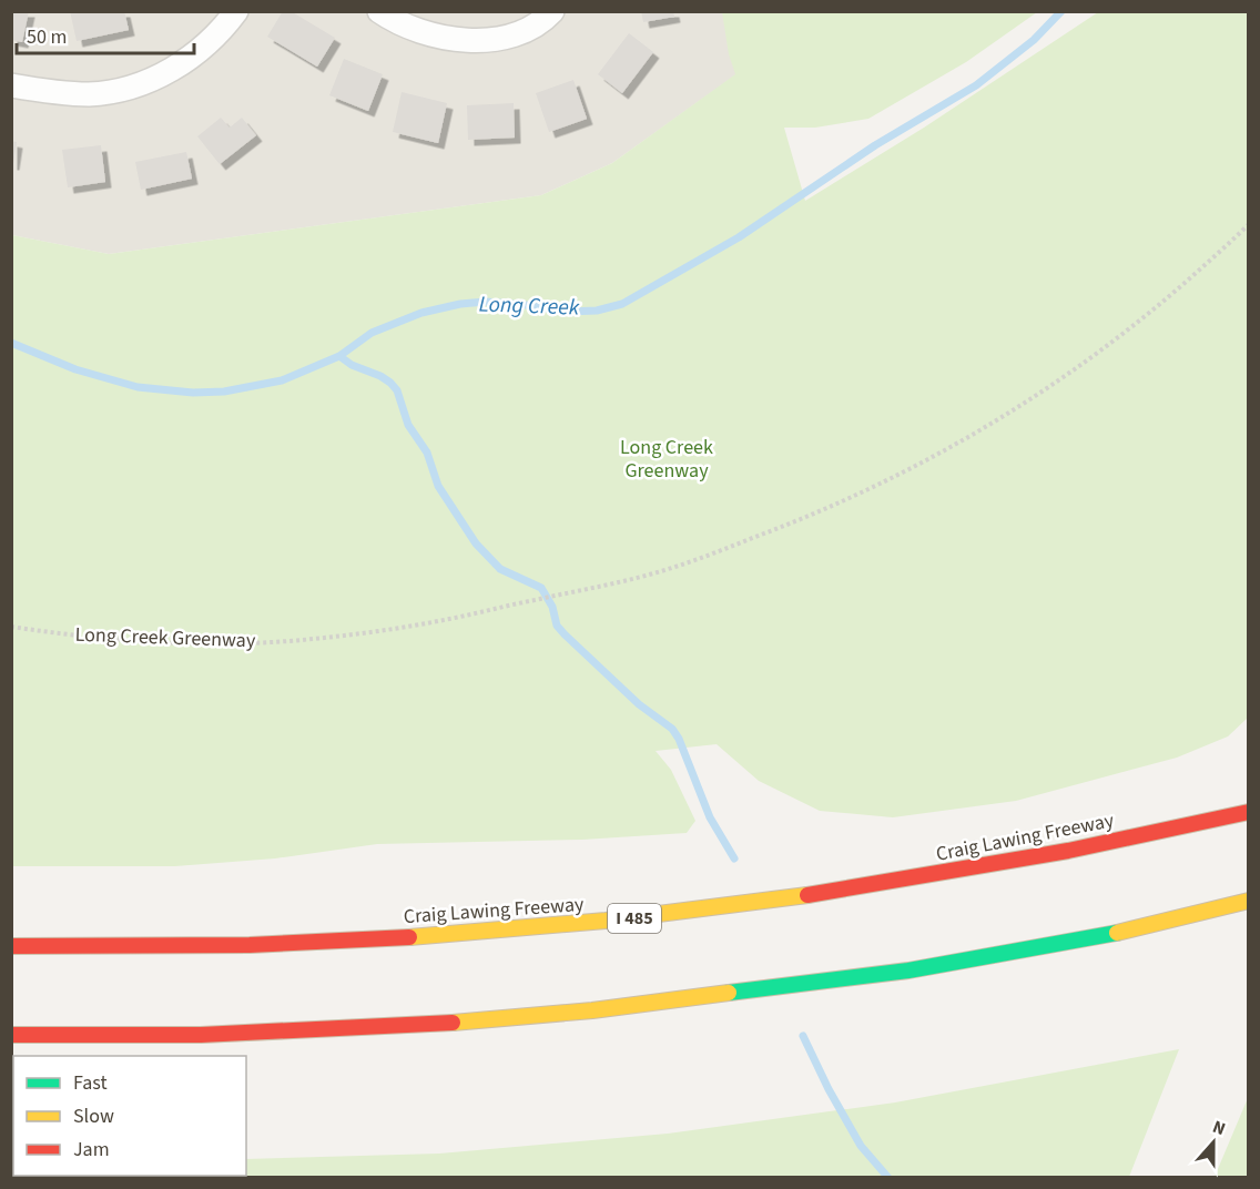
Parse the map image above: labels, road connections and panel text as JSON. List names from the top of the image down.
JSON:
{
  "streets": {
    "highway": ["Craig Lawing Freeway", "I 485"],
    "path": ["Long Creek Greenway"]
  },
  "water": ["Long Creek"],
  "parks": ["Long Creek Greenway"],
  "legend": ["Fast", "Slow", "Jam"],
  "scale_bar": "50 m",
  "north": "top"
}
